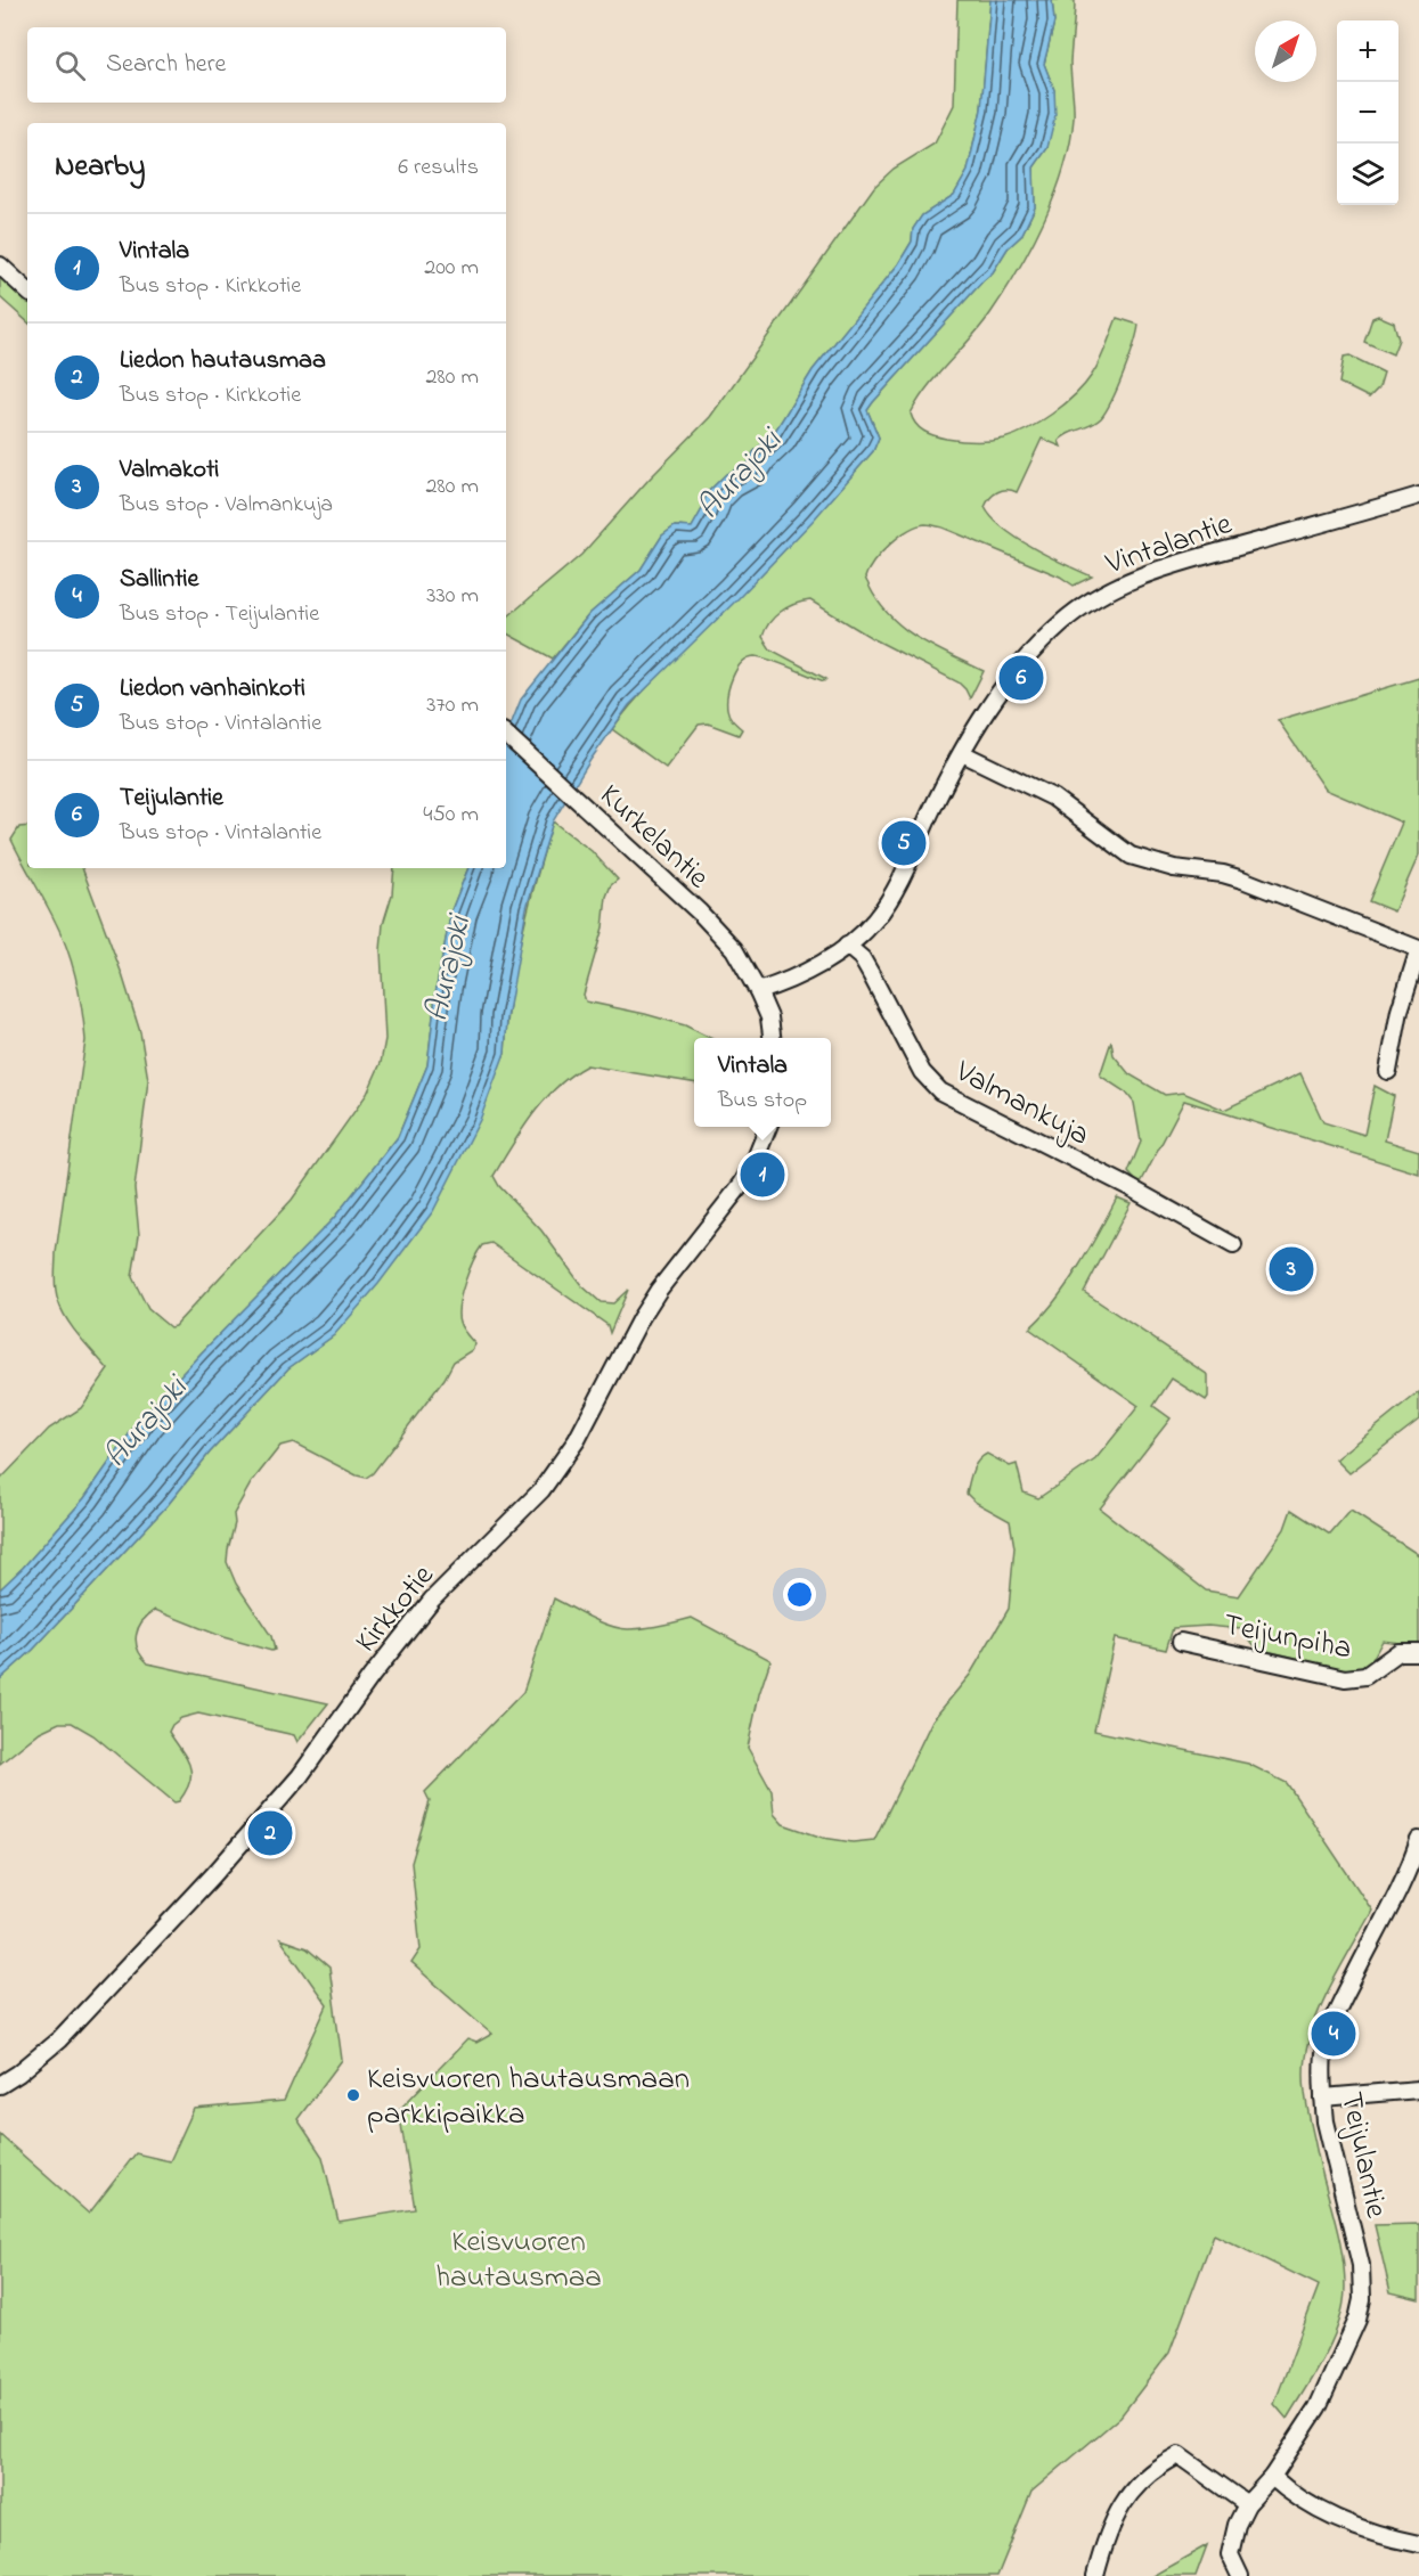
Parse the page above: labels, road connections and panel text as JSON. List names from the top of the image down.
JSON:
{
  "streets": {
    "street": [
      "Vintalantie",
      "Kurkelantie",
      "Valmankuja",
      "Kirkkotie",
      "Teijunpiha",
      "Teijulantie"
    ]
  },
  "crossings": [
    ["Vintalantie", "Kurkelantie"],
    ["Vintalantie", "Valmankuja"]
  ],
  "water": ["Aurajoki"],
  "parks": ["Keisvuoren hautausmaa"],
  "places": ["Keisvuoren hautausmaan parkkipaikka"],
  "north": "top right",
  "page": {
    "map_buttons": ["+", "−"],
    "search": "Search here",
    "heading": ["Nearby", "6 results"],
    "list": [
      {
        "mark": "1",
        "name": "Vintala",
        "note": "Bus stop · Kirkkotie",
        "value": "200 m"
      },
      {
        "mark": "2",
        "name": "Liedon hautausmaa",
        "note": "Bus stop · Kirkkotie",
        "value": "280 m"
      },
      {
        "mark": "3",
        "name": "Valmakoti",
        "note": "Bus stop · Valmankuja",
        "value": "280 m"
      },
      {
        "mark": "4",
        "name": "Sallintie",
        "note": "Bus stop · Teijulantie",
        "value": "330 m"
      },
      {
        "mark": "5",
        "name": "Liedon vanhainkoti",
        "note": "Bus stop · Vintalantie",
        "value": "370 m"
      },
      {
        "mark": "6",
        "name": "Teijulantie",
        "note": "Bus stop · Vintalantie",
        "value": "450 m"
      }
    ],
    "pins": [
      "6",
      "5",
      "1",
      "3",
      "2",
      "4"
    ],
    "popup": ["Vintala", "Bus stop"]
  }
}
